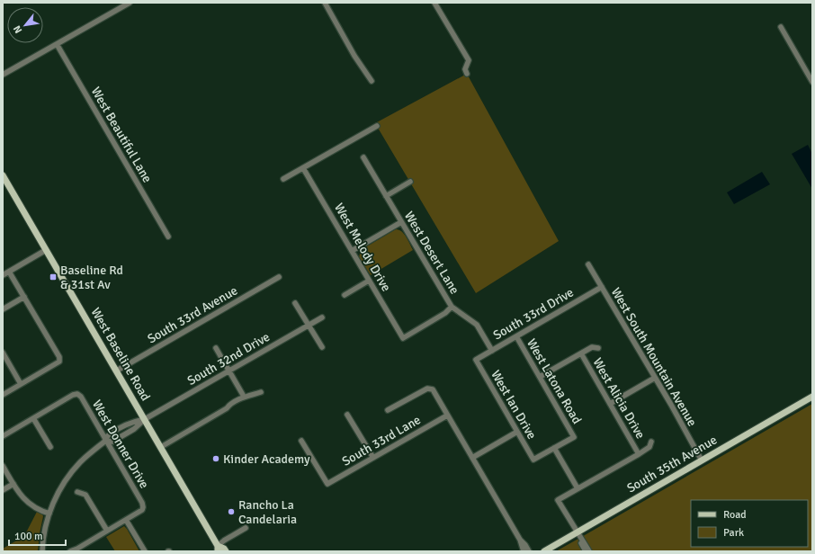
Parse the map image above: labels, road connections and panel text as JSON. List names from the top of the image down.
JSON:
{
  "streets": {
    "main road": ["West Baseline Road", "South 35th Avenue"],
    "street": [
      "West Beautiful Lane",
      "West Melody Drive",
      "West Desert Lane",
      "South 33rd Drive",
      "South 33rd Avenue",
      "West South Mountain Avenue",
      "South 32nd Drive",
      "West Latona Road",
      "West Alicia Drive",
      "West Ian Drive",
      "South 33rd Lane",
      "West Donner Drive"
    ]
  },
  "crossings": [
    ["West Melody Drive", "West Desert Lane"],
    ["West Desert Lane", "South 33rd Drive"],
    ["South 33rd Drive", "West South Mountain Avenue"],
    ["South 33rd Drive", "West Latona Road"],
    ["South 33rd Drive", "West Ian Drive"],
    ["South 33rd Avenue", "West Baseline Road"],
    ["West Baseline Road", "South 32nd Drive"],
    ["West South Mountain Avenue", "South 35th Avenue"],
    ["West Latona Road", "West Ian Drive"]
  ],
  "places": {
    "transit": ["Baseline Rd & 31st Av"],
    "other": ["Kinder Academy", "Rancho La Candelaria"]
  },
  "legend": ["Road", "Park"],
  "scale_bar": "100 m",
  "north": "bottom left"
}
